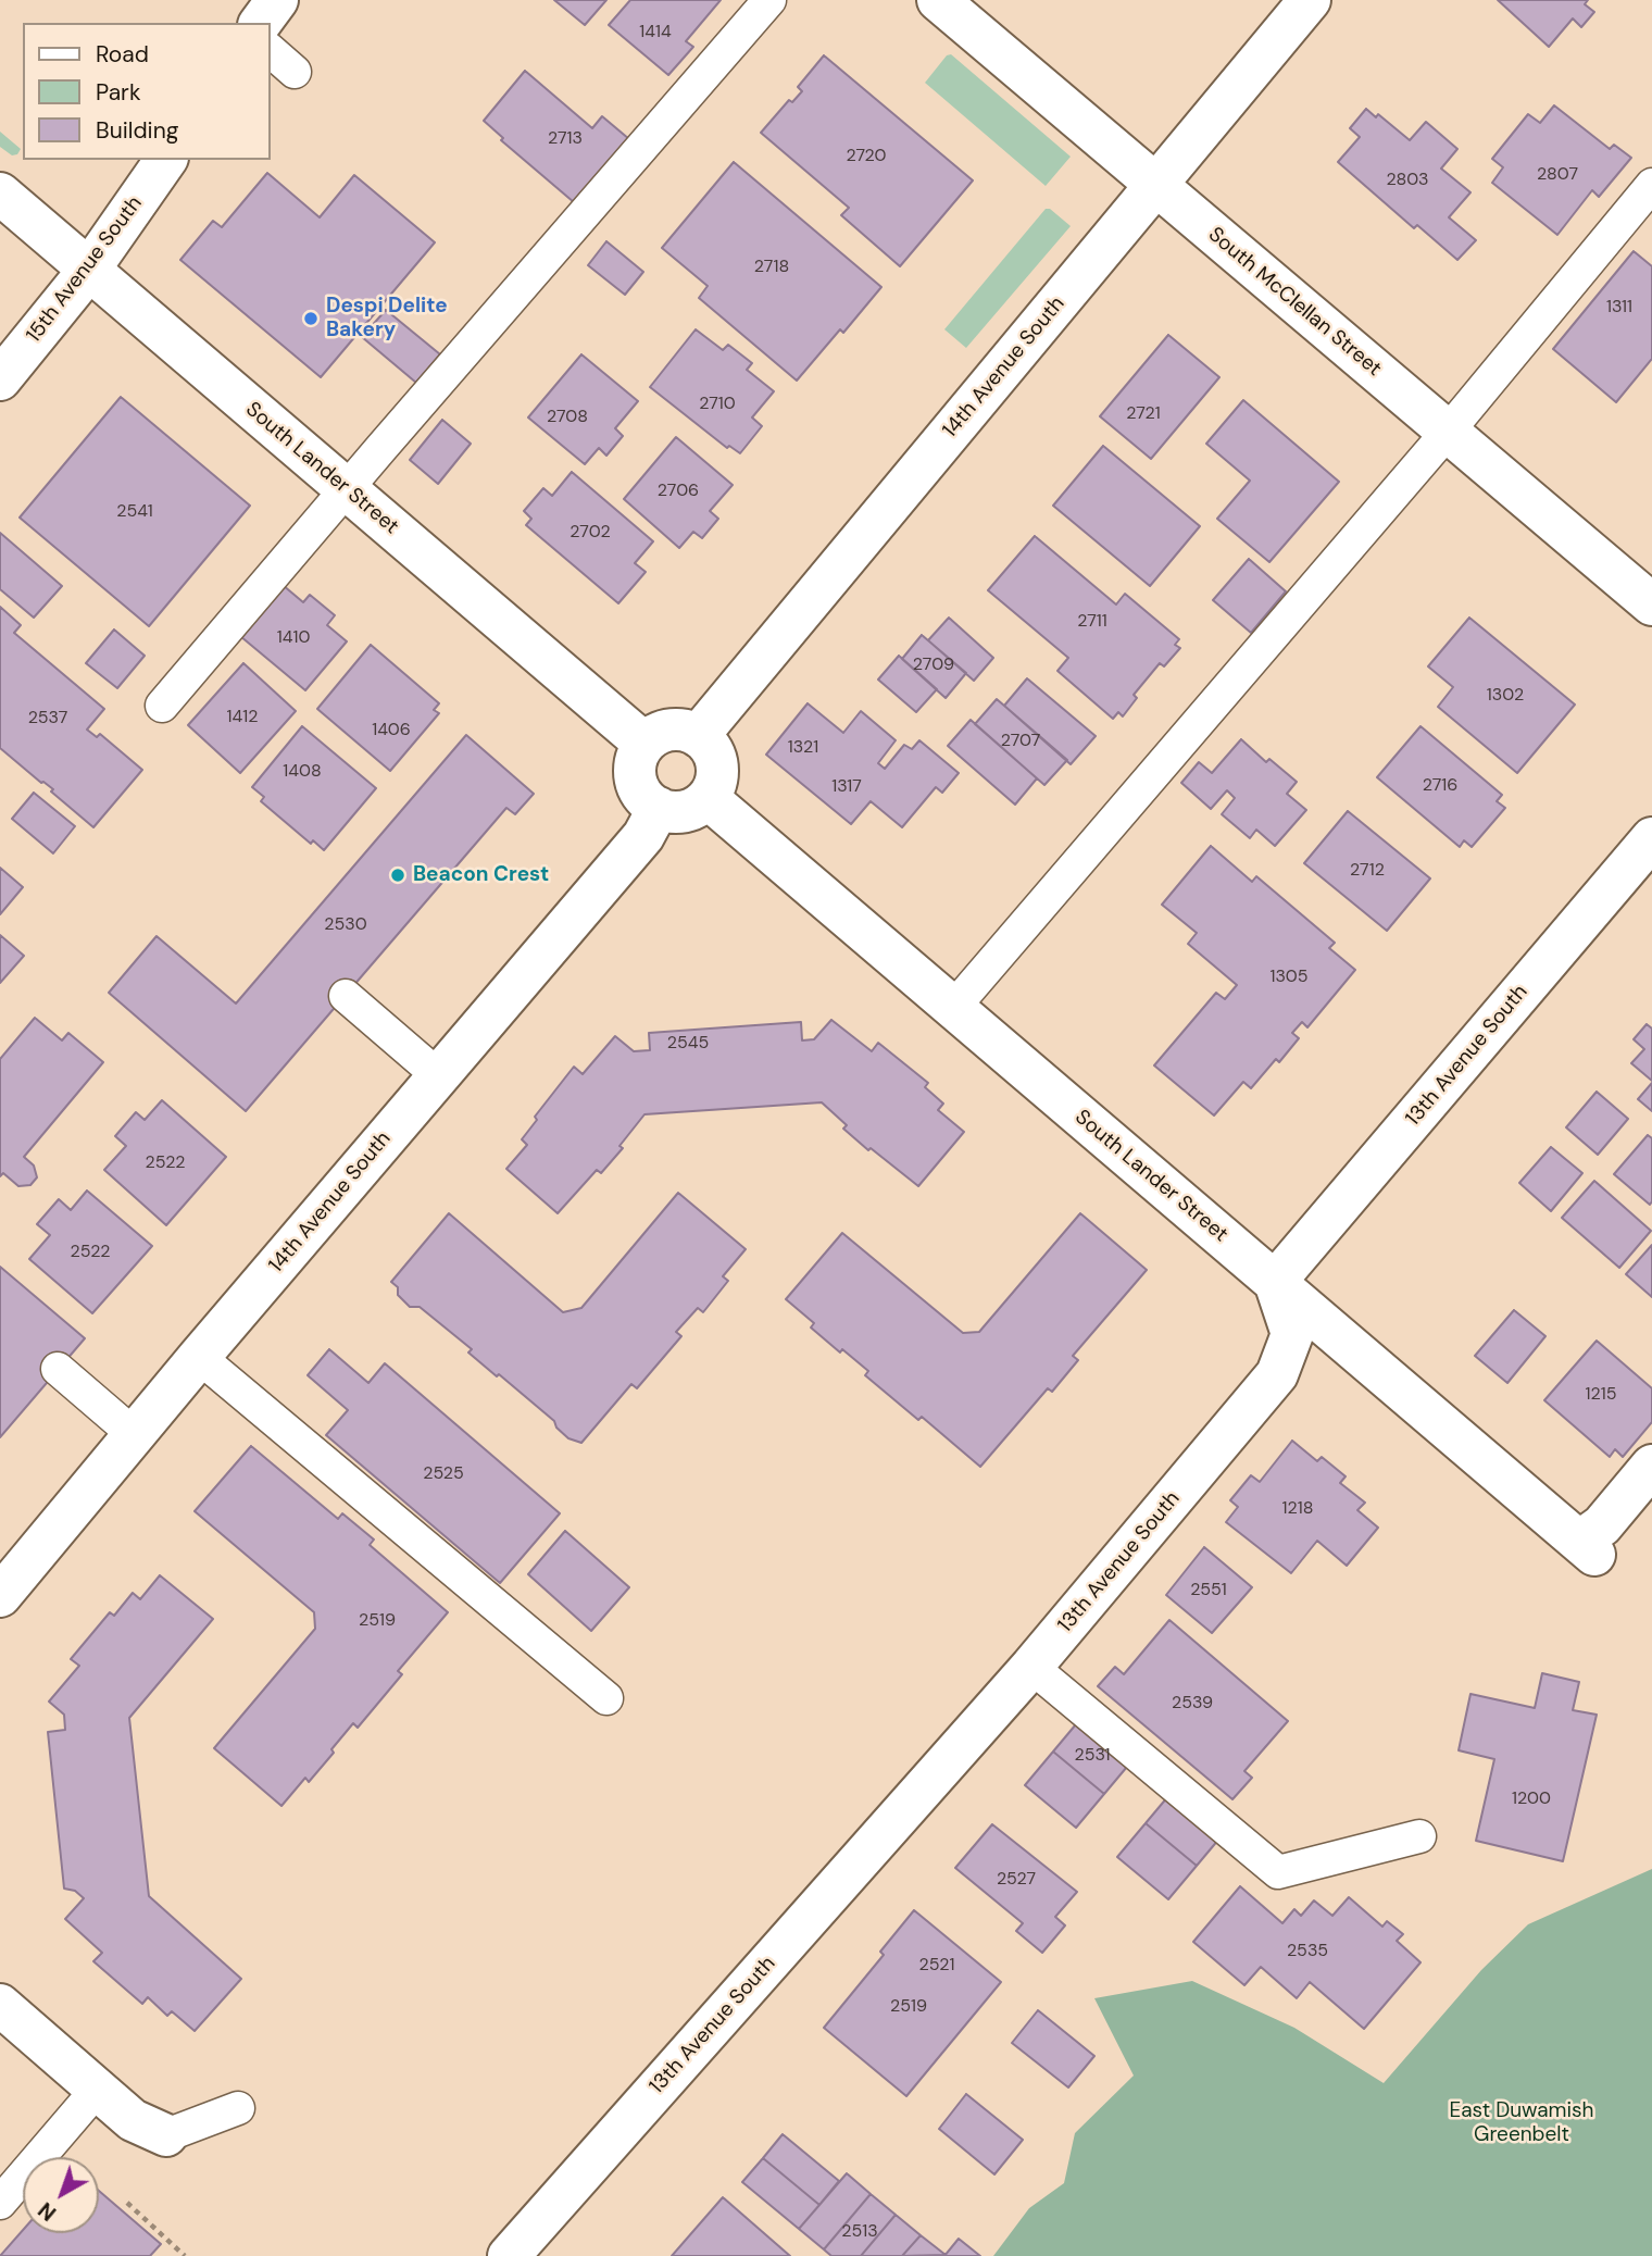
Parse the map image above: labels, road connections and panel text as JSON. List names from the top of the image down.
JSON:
{
  "streets": {
    "street": [
      "15th Avenue South",
      "South McClellan Street",
      "14th Avenue South",
      "South Lander Street",
      "13th Avenue South"
    ]
  },
  "crossings": [
    ["15th Avenue South", "South Lander Street"],
    ["South McClellan Street", "14th Avenue South"],
    ["14th Avenue South", "South Lander Street"],
    ["South Lander Street", "13th Avenue South"]
  ],
  "parks": ["East Duwamish Greenbelt"],
  "places": ["Despi Delite Bakery", "Beacon Crest"],
  "house_numbers": [
    "1414",
    "2713",
    "2720",
    "2807",
    "2803",
    "2718",
    "1311",
    "2710",
    "2721",
    "2708",
    "2706",
    "2541",
    "2702",
    "2711",
    "1410",
    "2709",
    "1302",
    "1412",
    "2537",
    "1406",
    "2707",
    "1321",
    "1408",
    "2716",
    "1317",
    "2712",
    "2530",
    "1305",
    "2545",
    "2522",
    "2522",
    "1215",
    "2525",
    "1218",
    "2551",
    "2519",
    "2539",
    "2531",
    "1200",
    "2527",
    "2535",
    "2521",
    "2519",
    "2513"
  ],
  "legend": ["Road", "Park", "Building"],
  "north": "bottom left"
}
